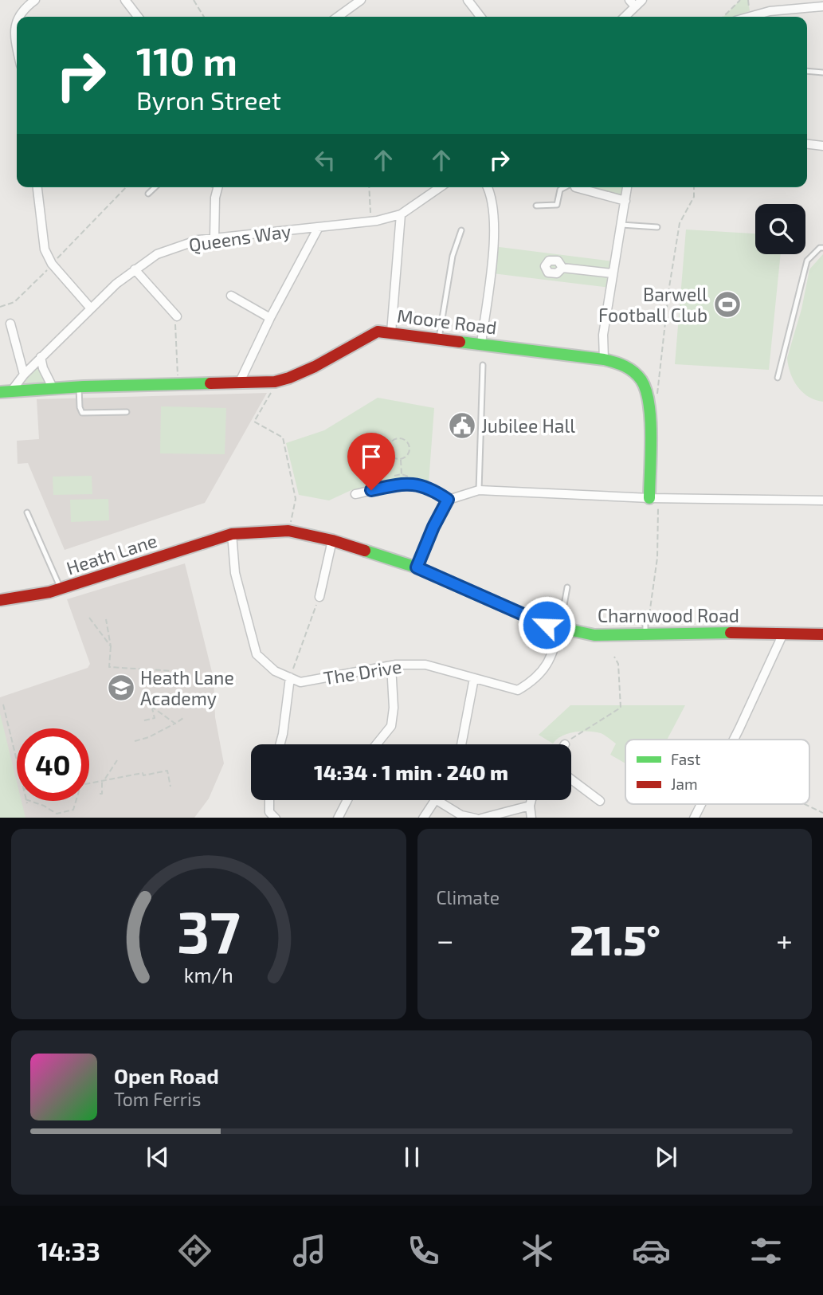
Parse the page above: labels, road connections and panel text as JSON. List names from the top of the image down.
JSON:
{
  "streets": {
    "street": [
      "Queens Way",
      "Moore Road",
      "Heath Lane",
      "Charnwood Road",
      "The Drive"
    ]
  },
  "crossings": [
    ["Queens Way", "Moore Road"],
    ["Heath Lane", "Charnwood Road"],
    ["Heath Lane", "The Drive"],
    ["Charnwood Road", "The Drive"]
  ],
  "places": {
    "sports": ["Barwell Football Club"],
    "public building": ["Jubilee Hall"],
    "school or university": ["Heath Lane Academy"]
  },
  "legend": ["Fast", "Jam"],
  "page": {
    "turn": ["110 m", "Byron Street"],
    "limit": "40",
    "trip": "14:34 · 1 min · 240 m",
    "tile": "Climate",
    "heat": ["−", "21.5°", "+"],
    "song": ["Open Road", "Tom Ferris"],
    "tabs": "14:33",
    "gauge": ["37", "km/h"]
  }
}
